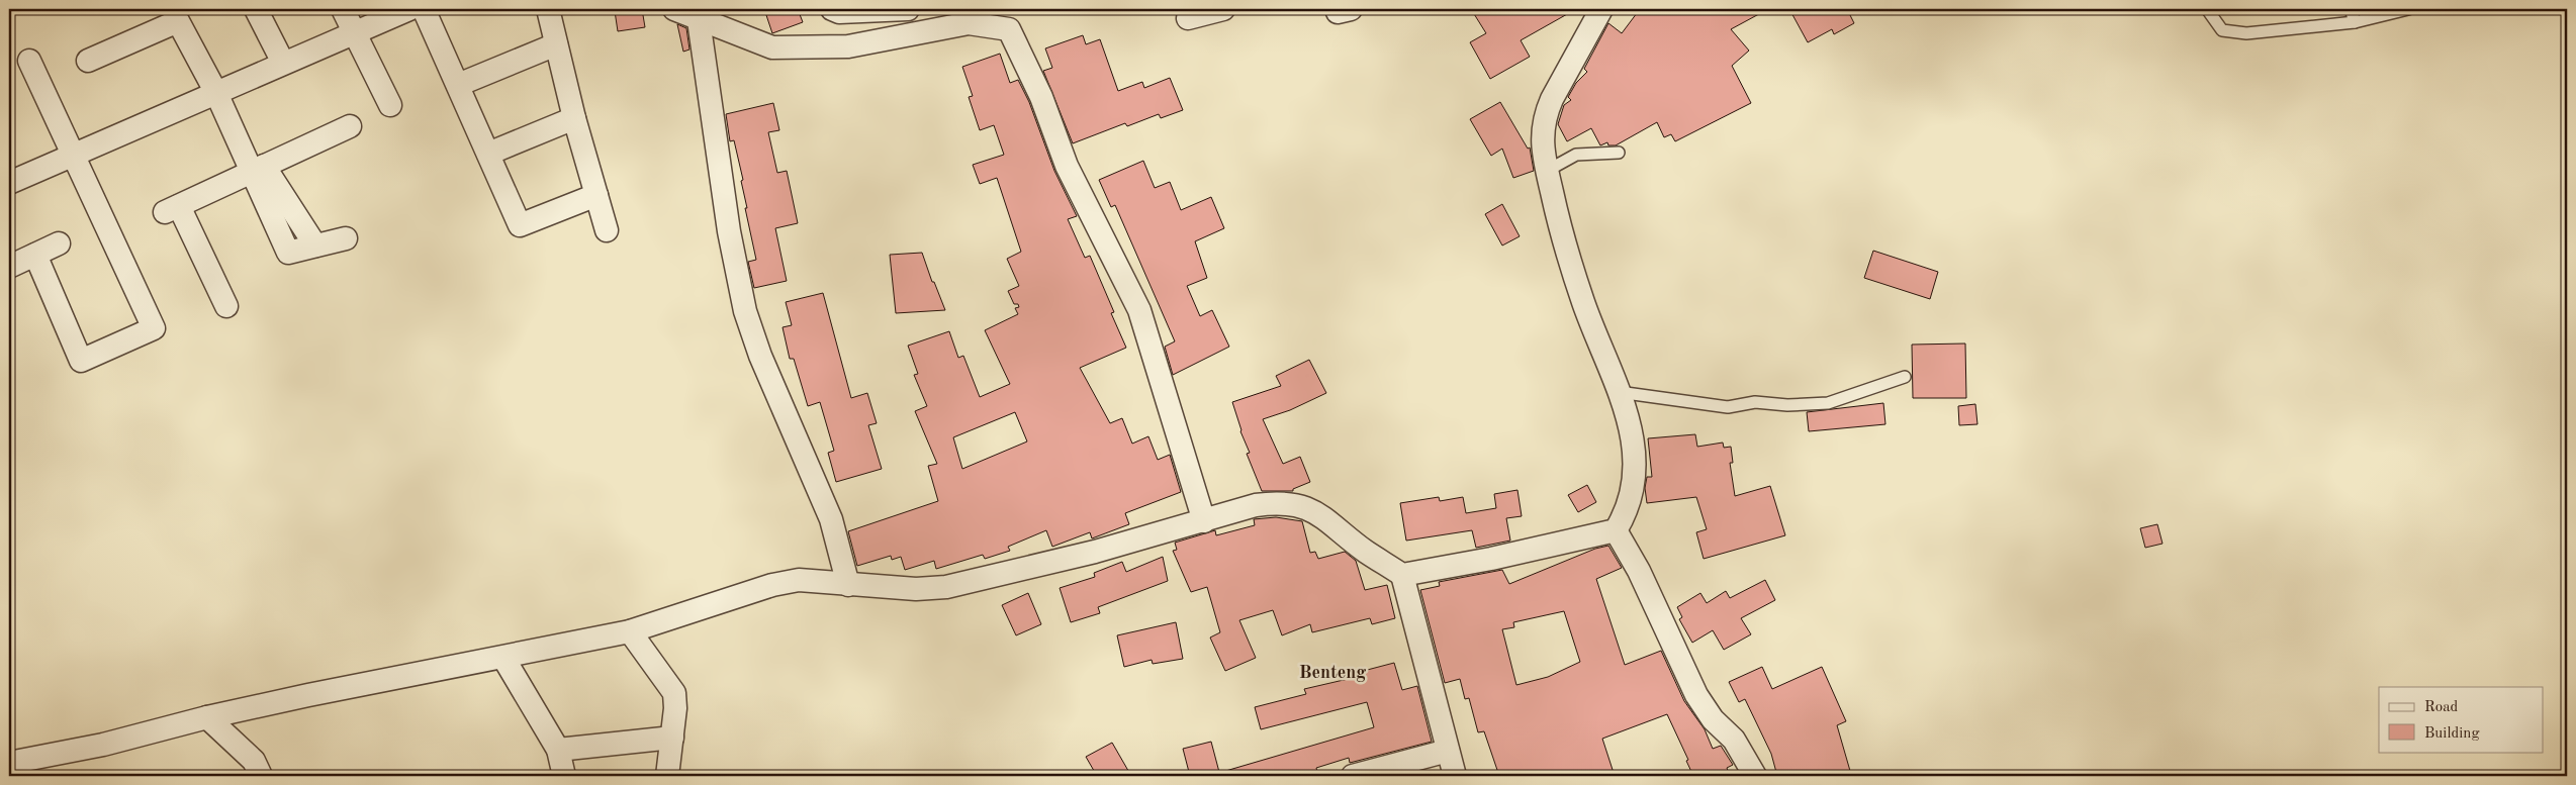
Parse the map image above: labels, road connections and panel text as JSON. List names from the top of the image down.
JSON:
{
  "districts": ["Benteng"],
  "legend": ["Road", "Building"]
}
